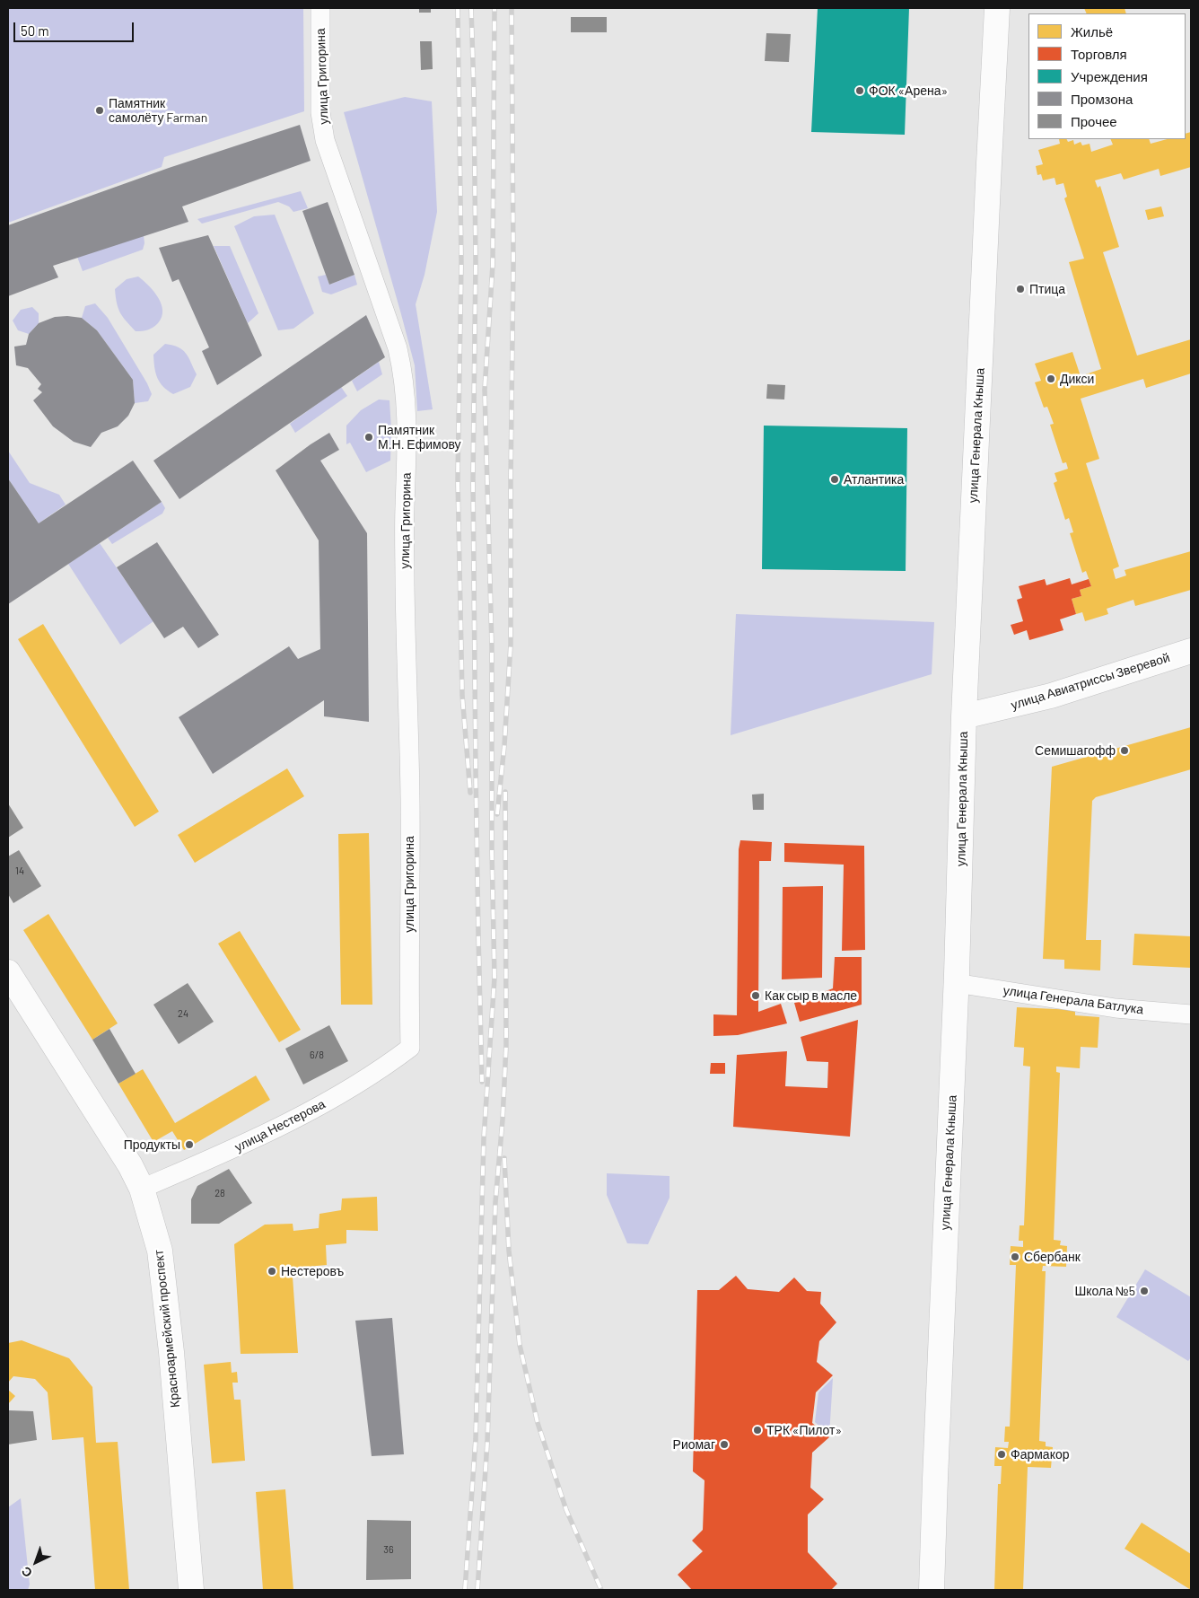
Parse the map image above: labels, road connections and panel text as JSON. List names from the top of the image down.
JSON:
{
  "streets": {
    "street": [
      "улица Григорина",
      "улица Генерала Кныша",
      "улица Авиатриссы Зверевой",
      "улица Генерала Батлука",
      "улица Нестерова",
      "Красноармейский проспект"
    ]
  },
  "crossings": [
    ["улица Григорина", "улица Нестерова"],
    ["улица Генерала Кныша", "улица Авиатриссы Зверевой"],
    ["улица Генерала Кныша", "улица Генерала Батлука"],
    ["улица Нестерова", "Красноармейский проспект"]
  ],
  "places": [
    "ФОК «Арена»",
    "Памятник самолёту Farman",
    "Птица",
    "Дикси",
    "Памятник М.Н. Ефимову",
    "Атлантика",
    "Семишагофф",
    "Как сыр в масле",
    "Продукты",
    "Сбербанк",
    "Нестеровъ",
    "Школа №5",
    "ТРК «Пилот»",
    "Риомаг",
    "Фармакор"
  ],
  "house_numbers": [
    "14",
    "24",
    "6/8",
    "28",
    "36"
  ],
  "legend": [
    "Жильё",
    "Торговля",
    "Учреждения",
    "Промзона",
    "Прочее"
  ],
  "scale_bar": "50 m",
  "north": "bottom left"
}
